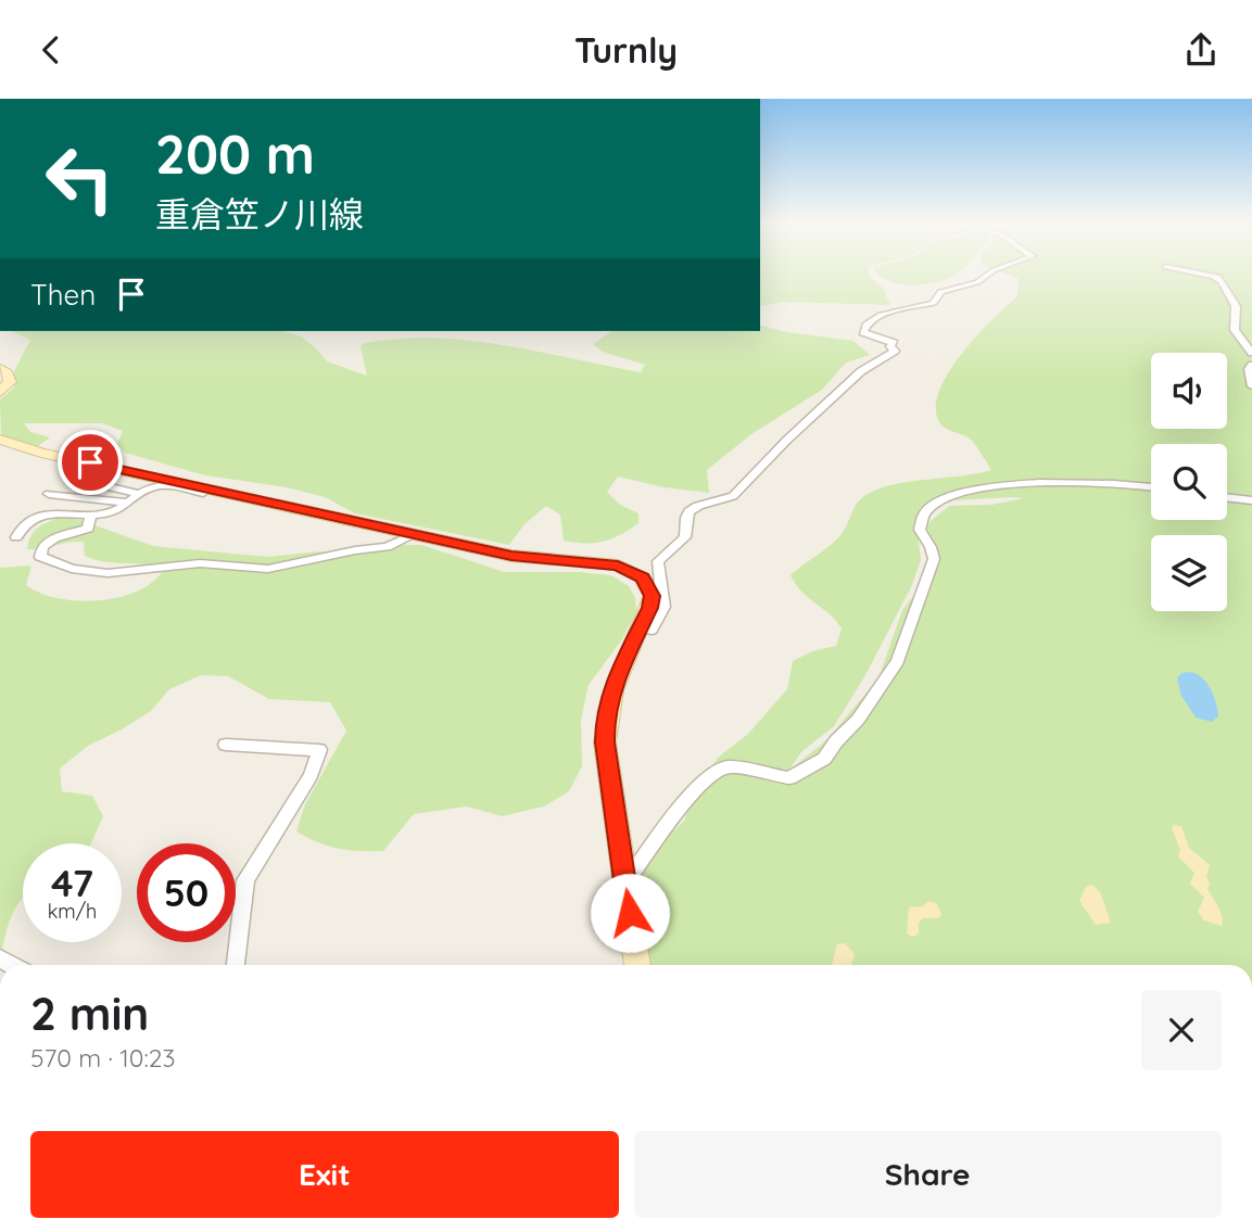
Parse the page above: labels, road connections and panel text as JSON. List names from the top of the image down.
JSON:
{
  "page": {
    "header": "Turnly",
    "turn": ["200 m", "重倉笠ノ川線"],
    "then": "Then",
    "speed": "47 km/h",
    "limit": "50",
    "heading": ["2 min", "570 m · 10:23"],
    "buttons": ["Exit", "Share"]
  }
}
